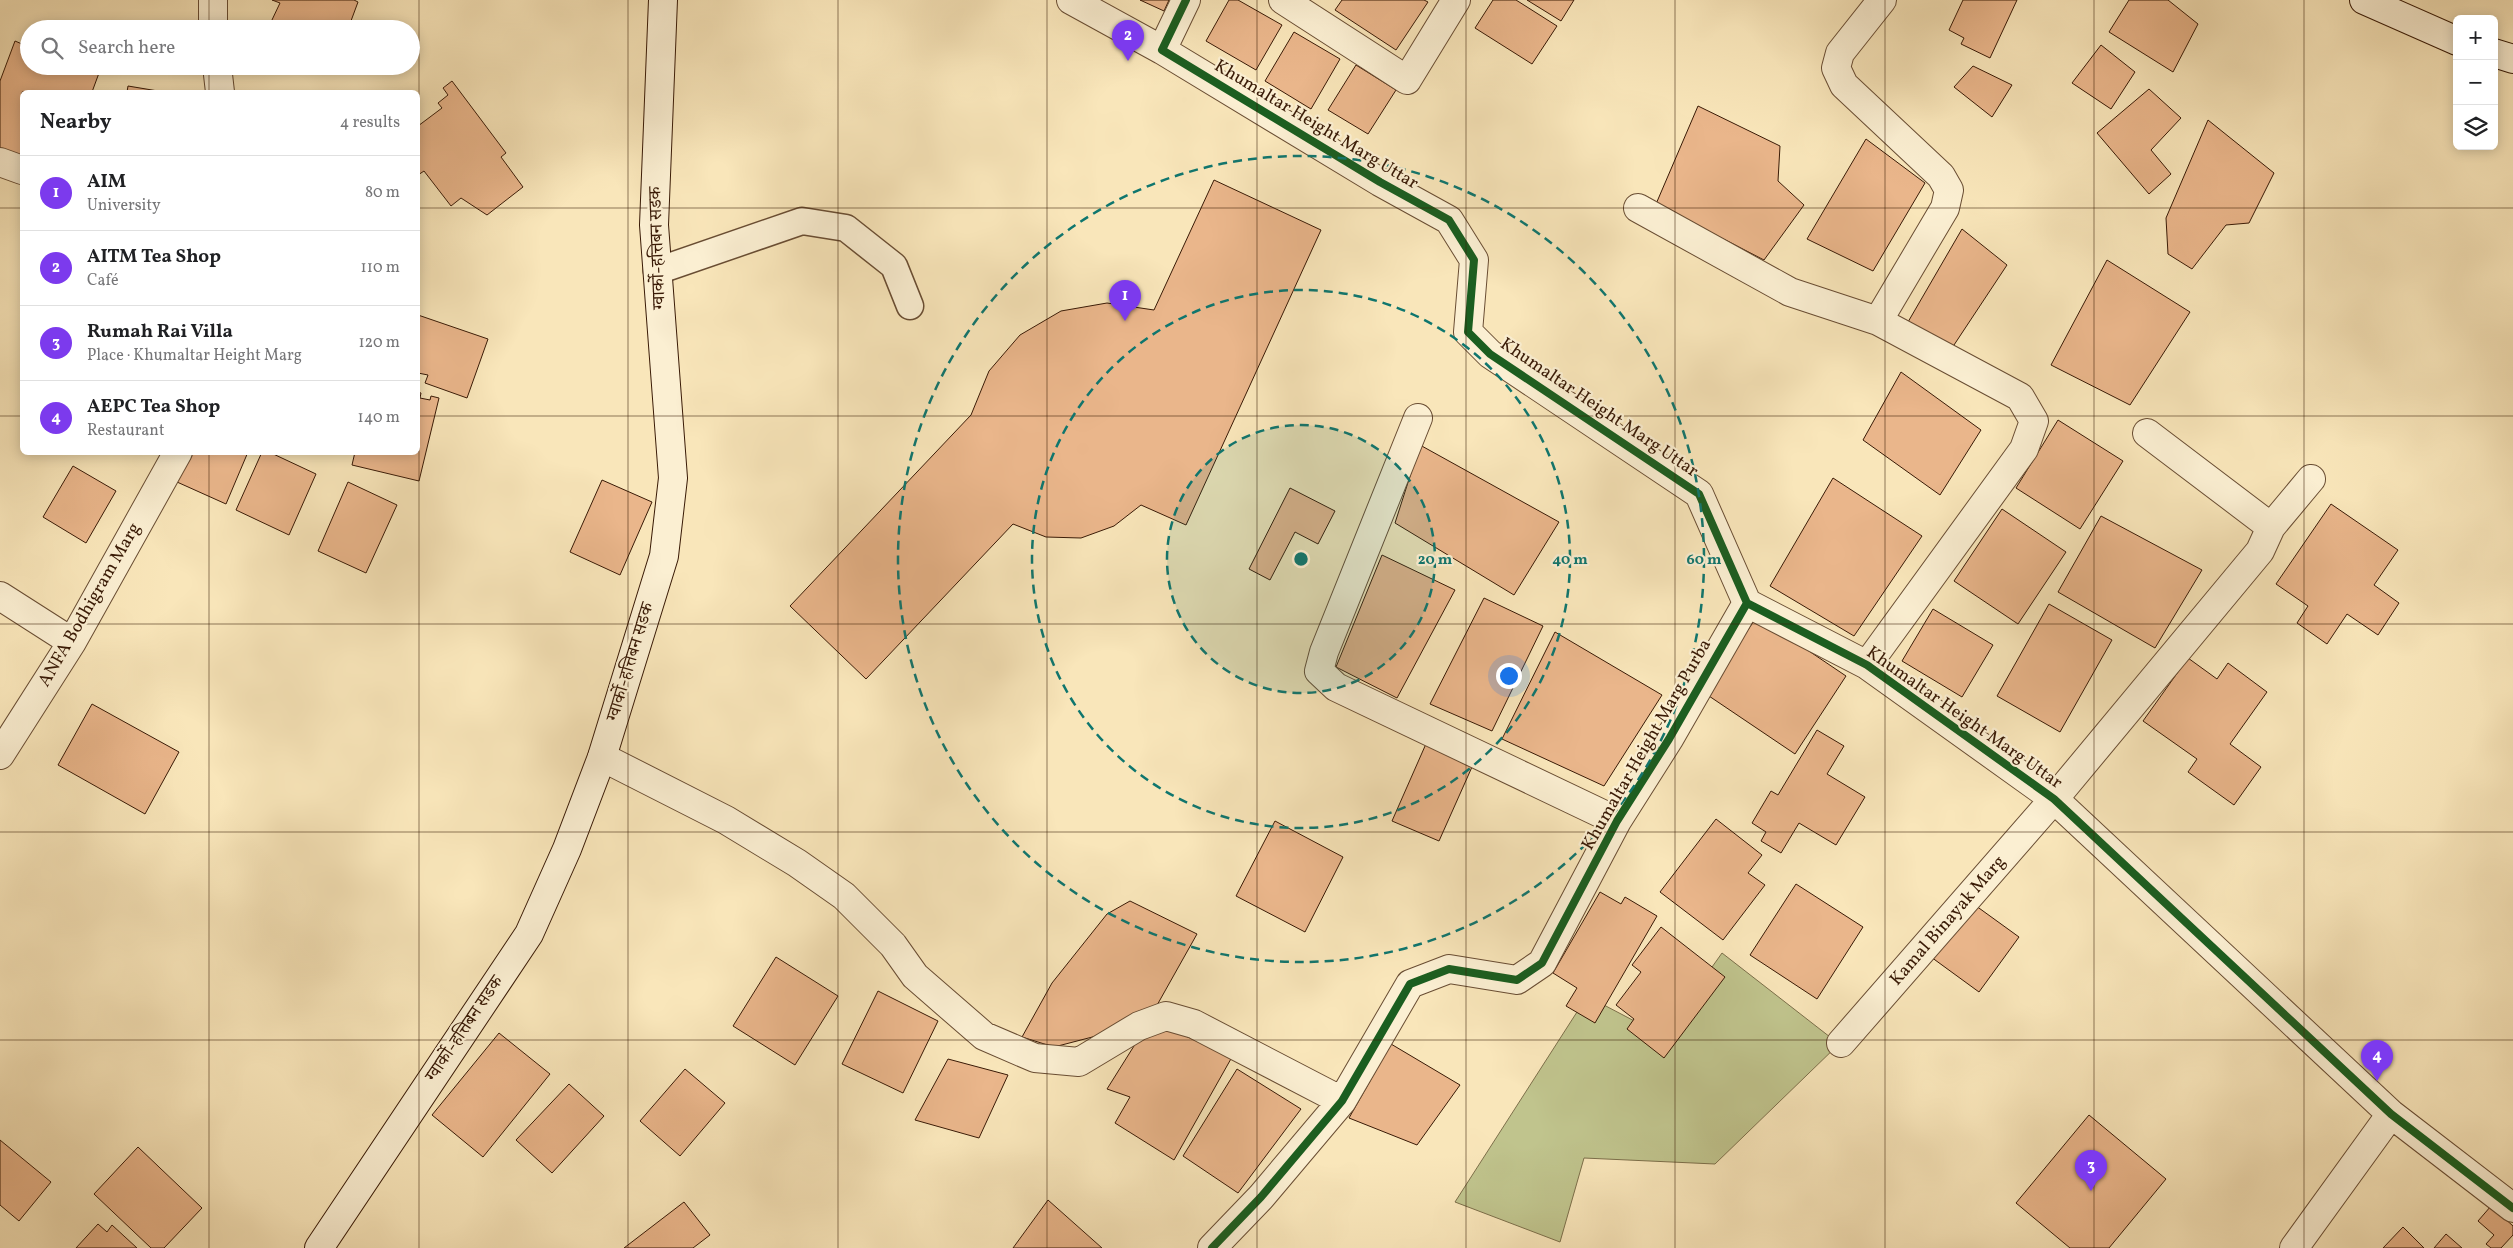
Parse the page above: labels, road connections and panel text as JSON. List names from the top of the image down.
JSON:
{
  "streets": {
    "street": [
      "Khumaltar Height Marg Uttar",
      "ग्वार्को-हत्तिबन सडक",
      "ANFA Bodhigram Marg",
      "Khumaltar Height Marg Purba",
      "Kamal Binayak Marg"
    ]
  },
  "crossings": [
    ["Khumaltar Height Marg Uttar", "Khumaltar Height Marg Purba"],
    ["Khumaltar Height Marg Uttar", "Kamal Binayak Marg"]
  ],
  "page": {
    "map_buttons": ["+", "−"],
    "pins": [
      "2",
      "1",
      "4",
      "3"
    ],
    "search": "Search here",
    "heading": ["Nearby", "4 results"],
    "list": [
      {
        "mark": "1",
        "name": "AIM",
        "note": "University",
        "value": "80 m"
      },
      {
        "mark": "2",
        "name": "AITM Tea Shop",
        "note": "Café",
        "value": "110 m"
      },
      {
        "mark": "3",
        "name": "Rumah Rai Villa",
        "note": "Place · Khumaltar Height Marg",
        "value": "120 m"
      },
      {
        "mark": "4",
        "name": "AEPC Tea Shop",
        "note": "Restaurant",
        "value": "140 m"
      }
    ]
  },
  "rings": ["20 m", "40 m", "60 m"]
}
